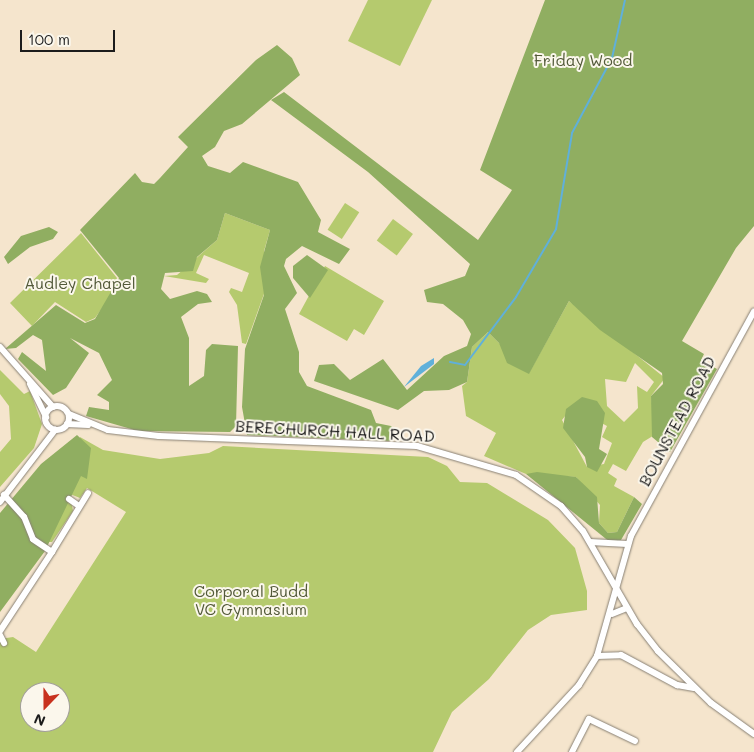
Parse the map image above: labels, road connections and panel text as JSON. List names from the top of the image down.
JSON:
{
  "streets": {
    "street": ["BOUNSTEAD ROAD", "BERECHURCH HALL ROAD"]
  },
  "crossings": [
    ["BOUNSTEAD ROAD", "BERECHURCH HALL ROAD"]
  ],
  "parks": ["Friday Wood", "Audley Chapel", "Corporal Budd VC Gymnasium"],
  "scale_bar": "100 m",
  "north": "bottom"
}
